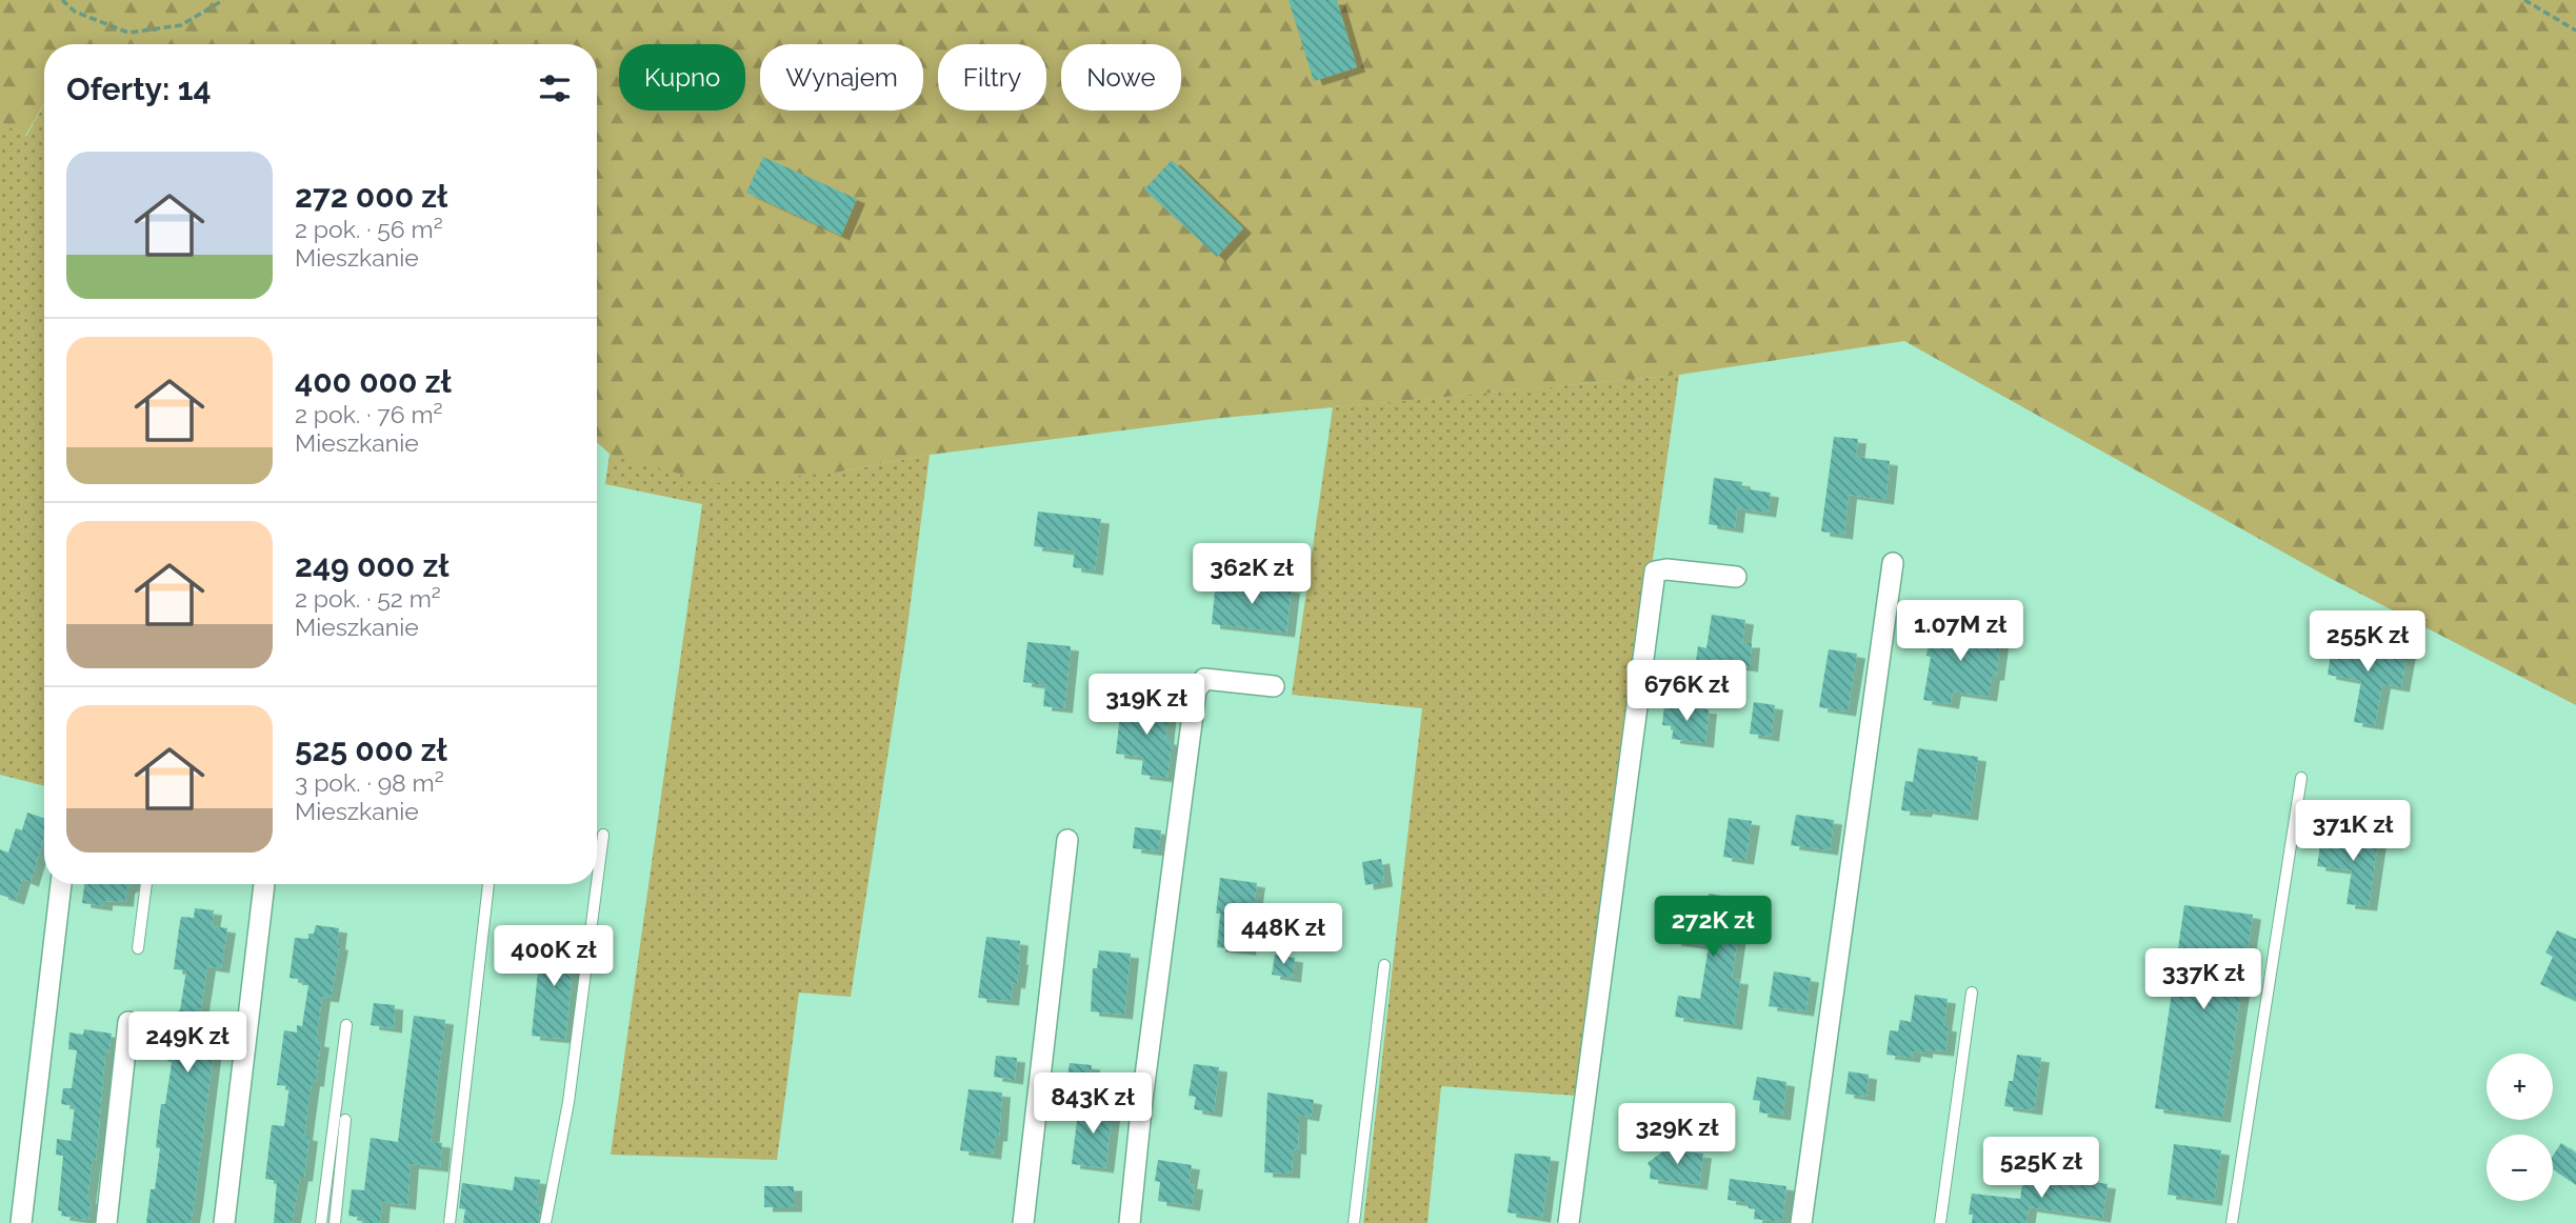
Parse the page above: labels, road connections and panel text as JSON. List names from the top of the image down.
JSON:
{
  "page": {
    "chip": [
      "Kupno",
      "Wynajem",
      "Filtry",
      "Nowe"
    ],
    "heading": "Oferty: 14",
    "list": [
      {
        "name": "272 000 zł",
        "note": "2 pok. · 56 m² · Mieszkanie"
      },
      {
        "name": "400 000 zł",
        "note": "2 pok. · 76 m² · Mieszkanie"
      },
      {
        "name": "249 000 zł",
        "note": "2 pok. · 52 m² · Mieszkanie"
      },
      {
        "name": "525 000 zł",
        "note": "3 pok. · 98 m² · Mieszkanie"
      }
    ],
    "price": [
      "362K zł",
      "1.07M zł",
      "255K zł",
      "676K zł",
      "319K zł",
      "371K zł",
      "272K zł",
      "448K zł",
      "400K zł",
      "337K zł",
      "249K zł",
      "843K zł",
      "329K zł",
      "525K zł"
    ],
    "map_buttons": ["+", "−"]
  }
}
